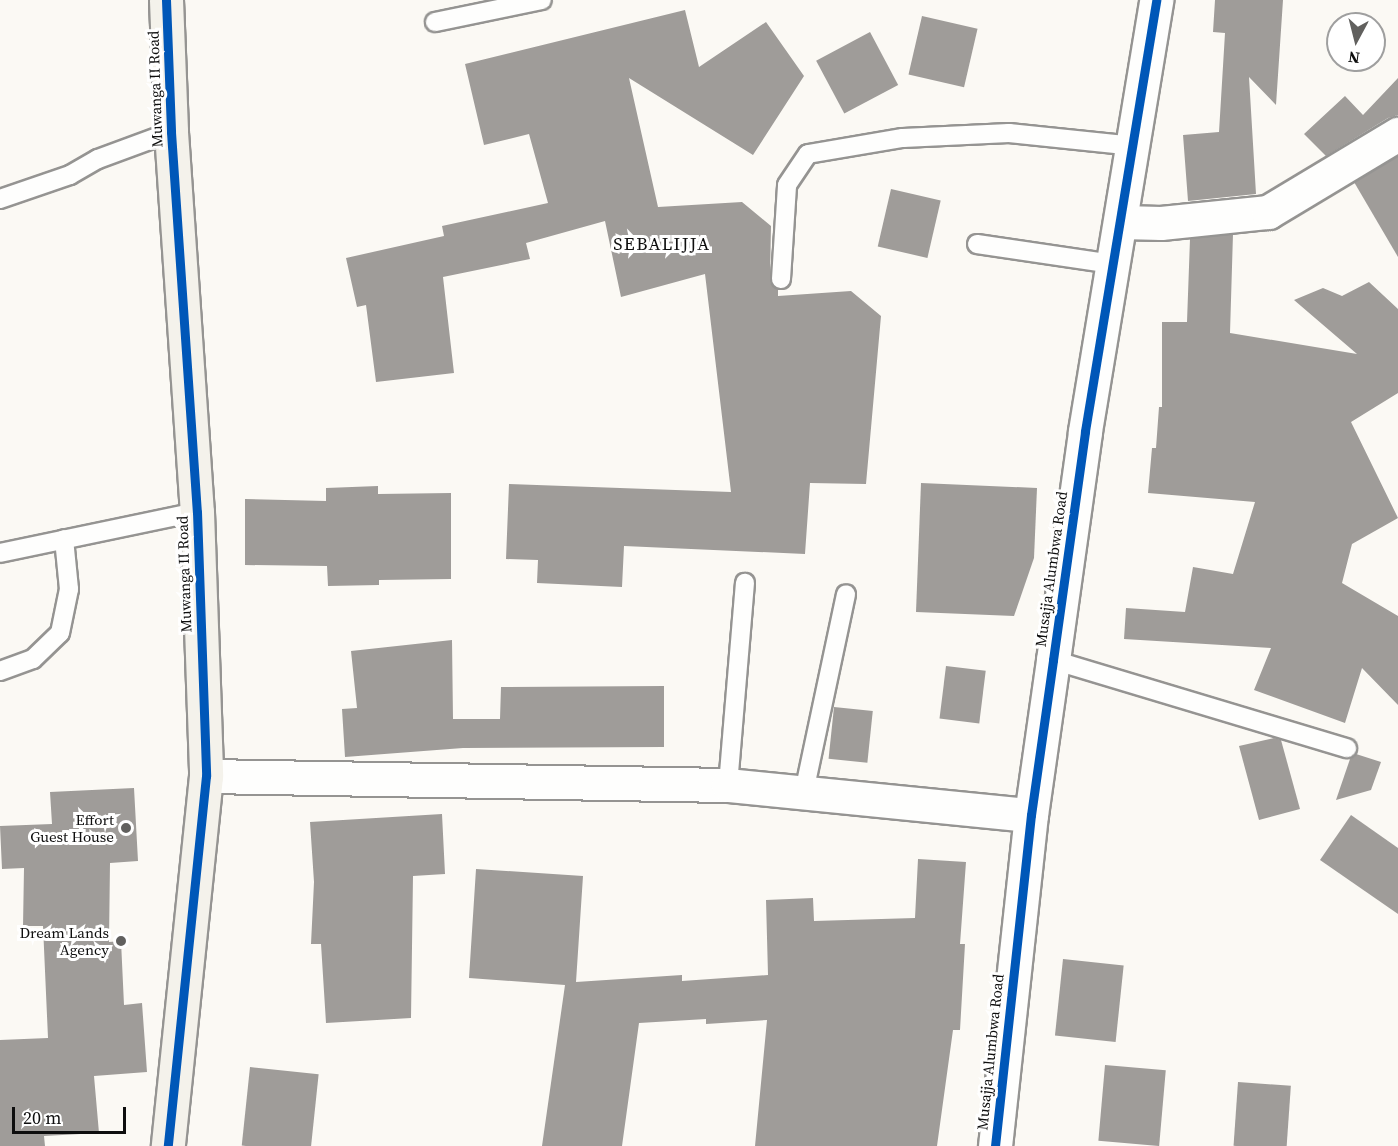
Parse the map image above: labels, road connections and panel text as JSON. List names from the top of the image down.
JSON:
{
  "streets": {
    "street": ["Muwanga II Road", "Musajja Alumbwa Road"]
  },
  "districts": ["SEBALIJJA"],
  "places": ["Effort Guest House", "Dream Lands Agency"],
  "scale_bar": "20 m",
  "north": "bottom"
}
